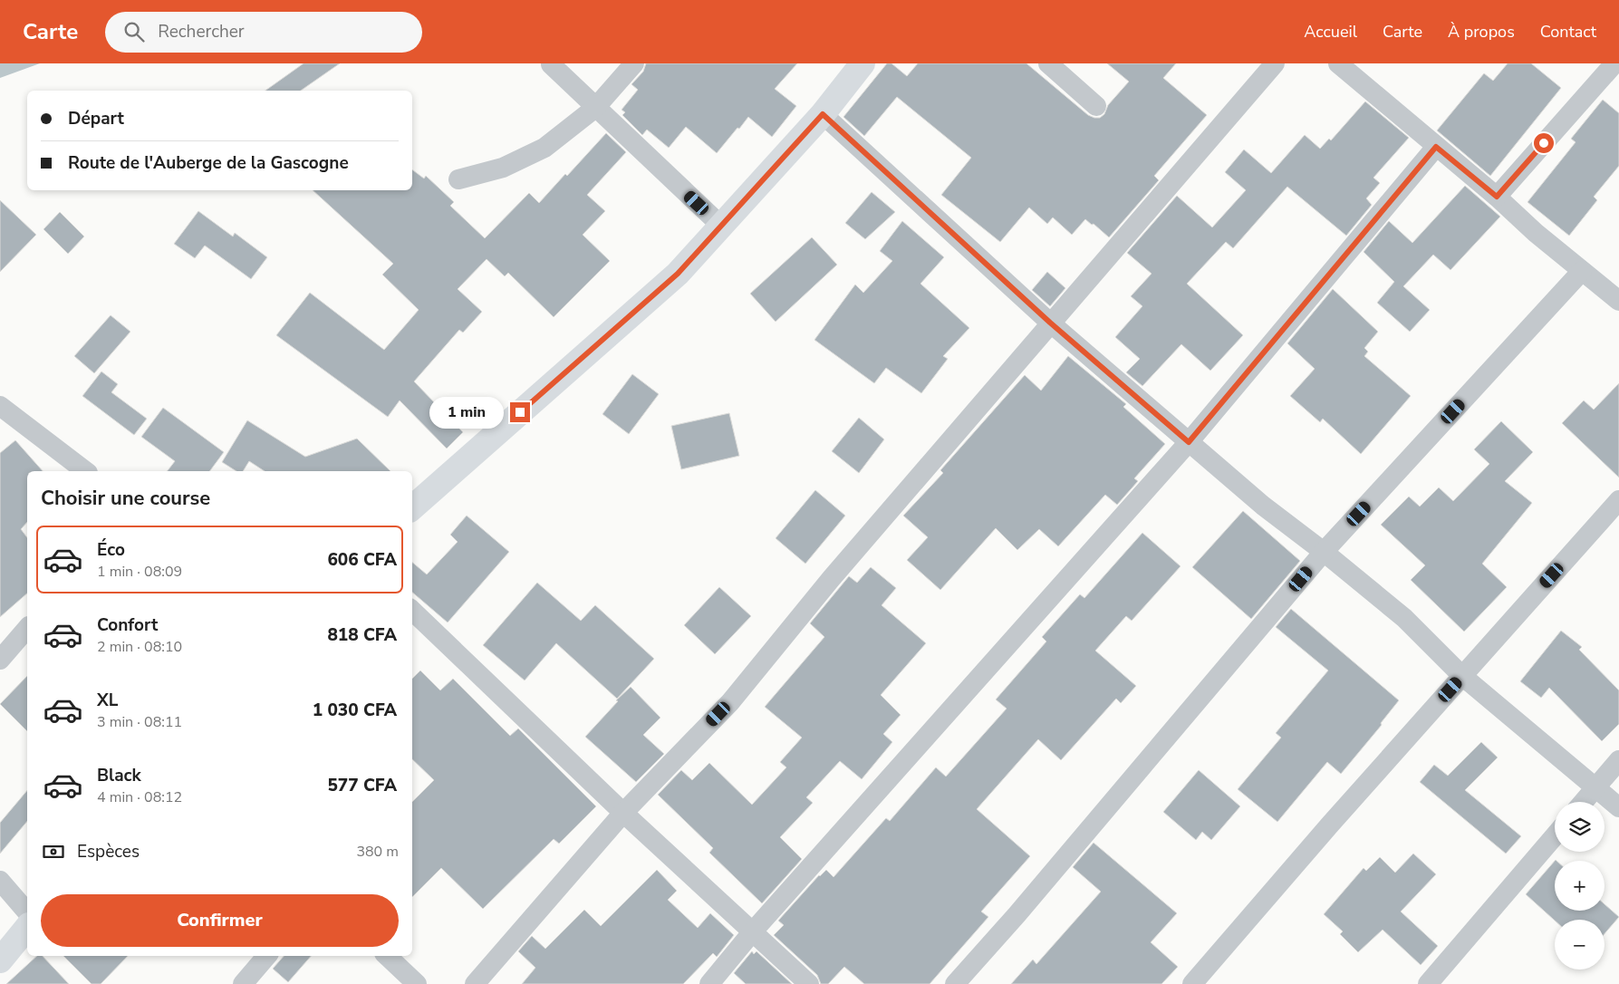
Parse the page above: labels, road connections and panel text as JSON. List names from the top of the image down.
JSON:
{
  "page": {
    "header": "Carte",
    "search": "Rechercher",
    "nav": [
      "Accueil",
      "Carte",
      "À propos",
      "Contact"
    ],
    "banner": ["Départ", "Route de l'Auberge de la Gascogne"],
    "bubble": "1 min",
    "heading": "Choisir une course",
    "list": [
      {
        "name": "Éco",
        "note": "1 min · 08:09",
        "value": "606 CFA"
      },
      {
        "name": "Confort",
        "note": "2 min · 08:10",
        "value": "818 CFA"
      },
      {
        "name": "XL",
        "note": "3 min · 08:11",
        "value": "1 030 CFA"
      },
      {
        "name": "Black",
        "note": "4 min · 08:12",
        "value": "577 CFA"
      }
    ],
    "map_buttons": ["+", "−"],
    "pay": ["Espèces", "380 m"],
    "buttons": "Confirmer"
  }
}
